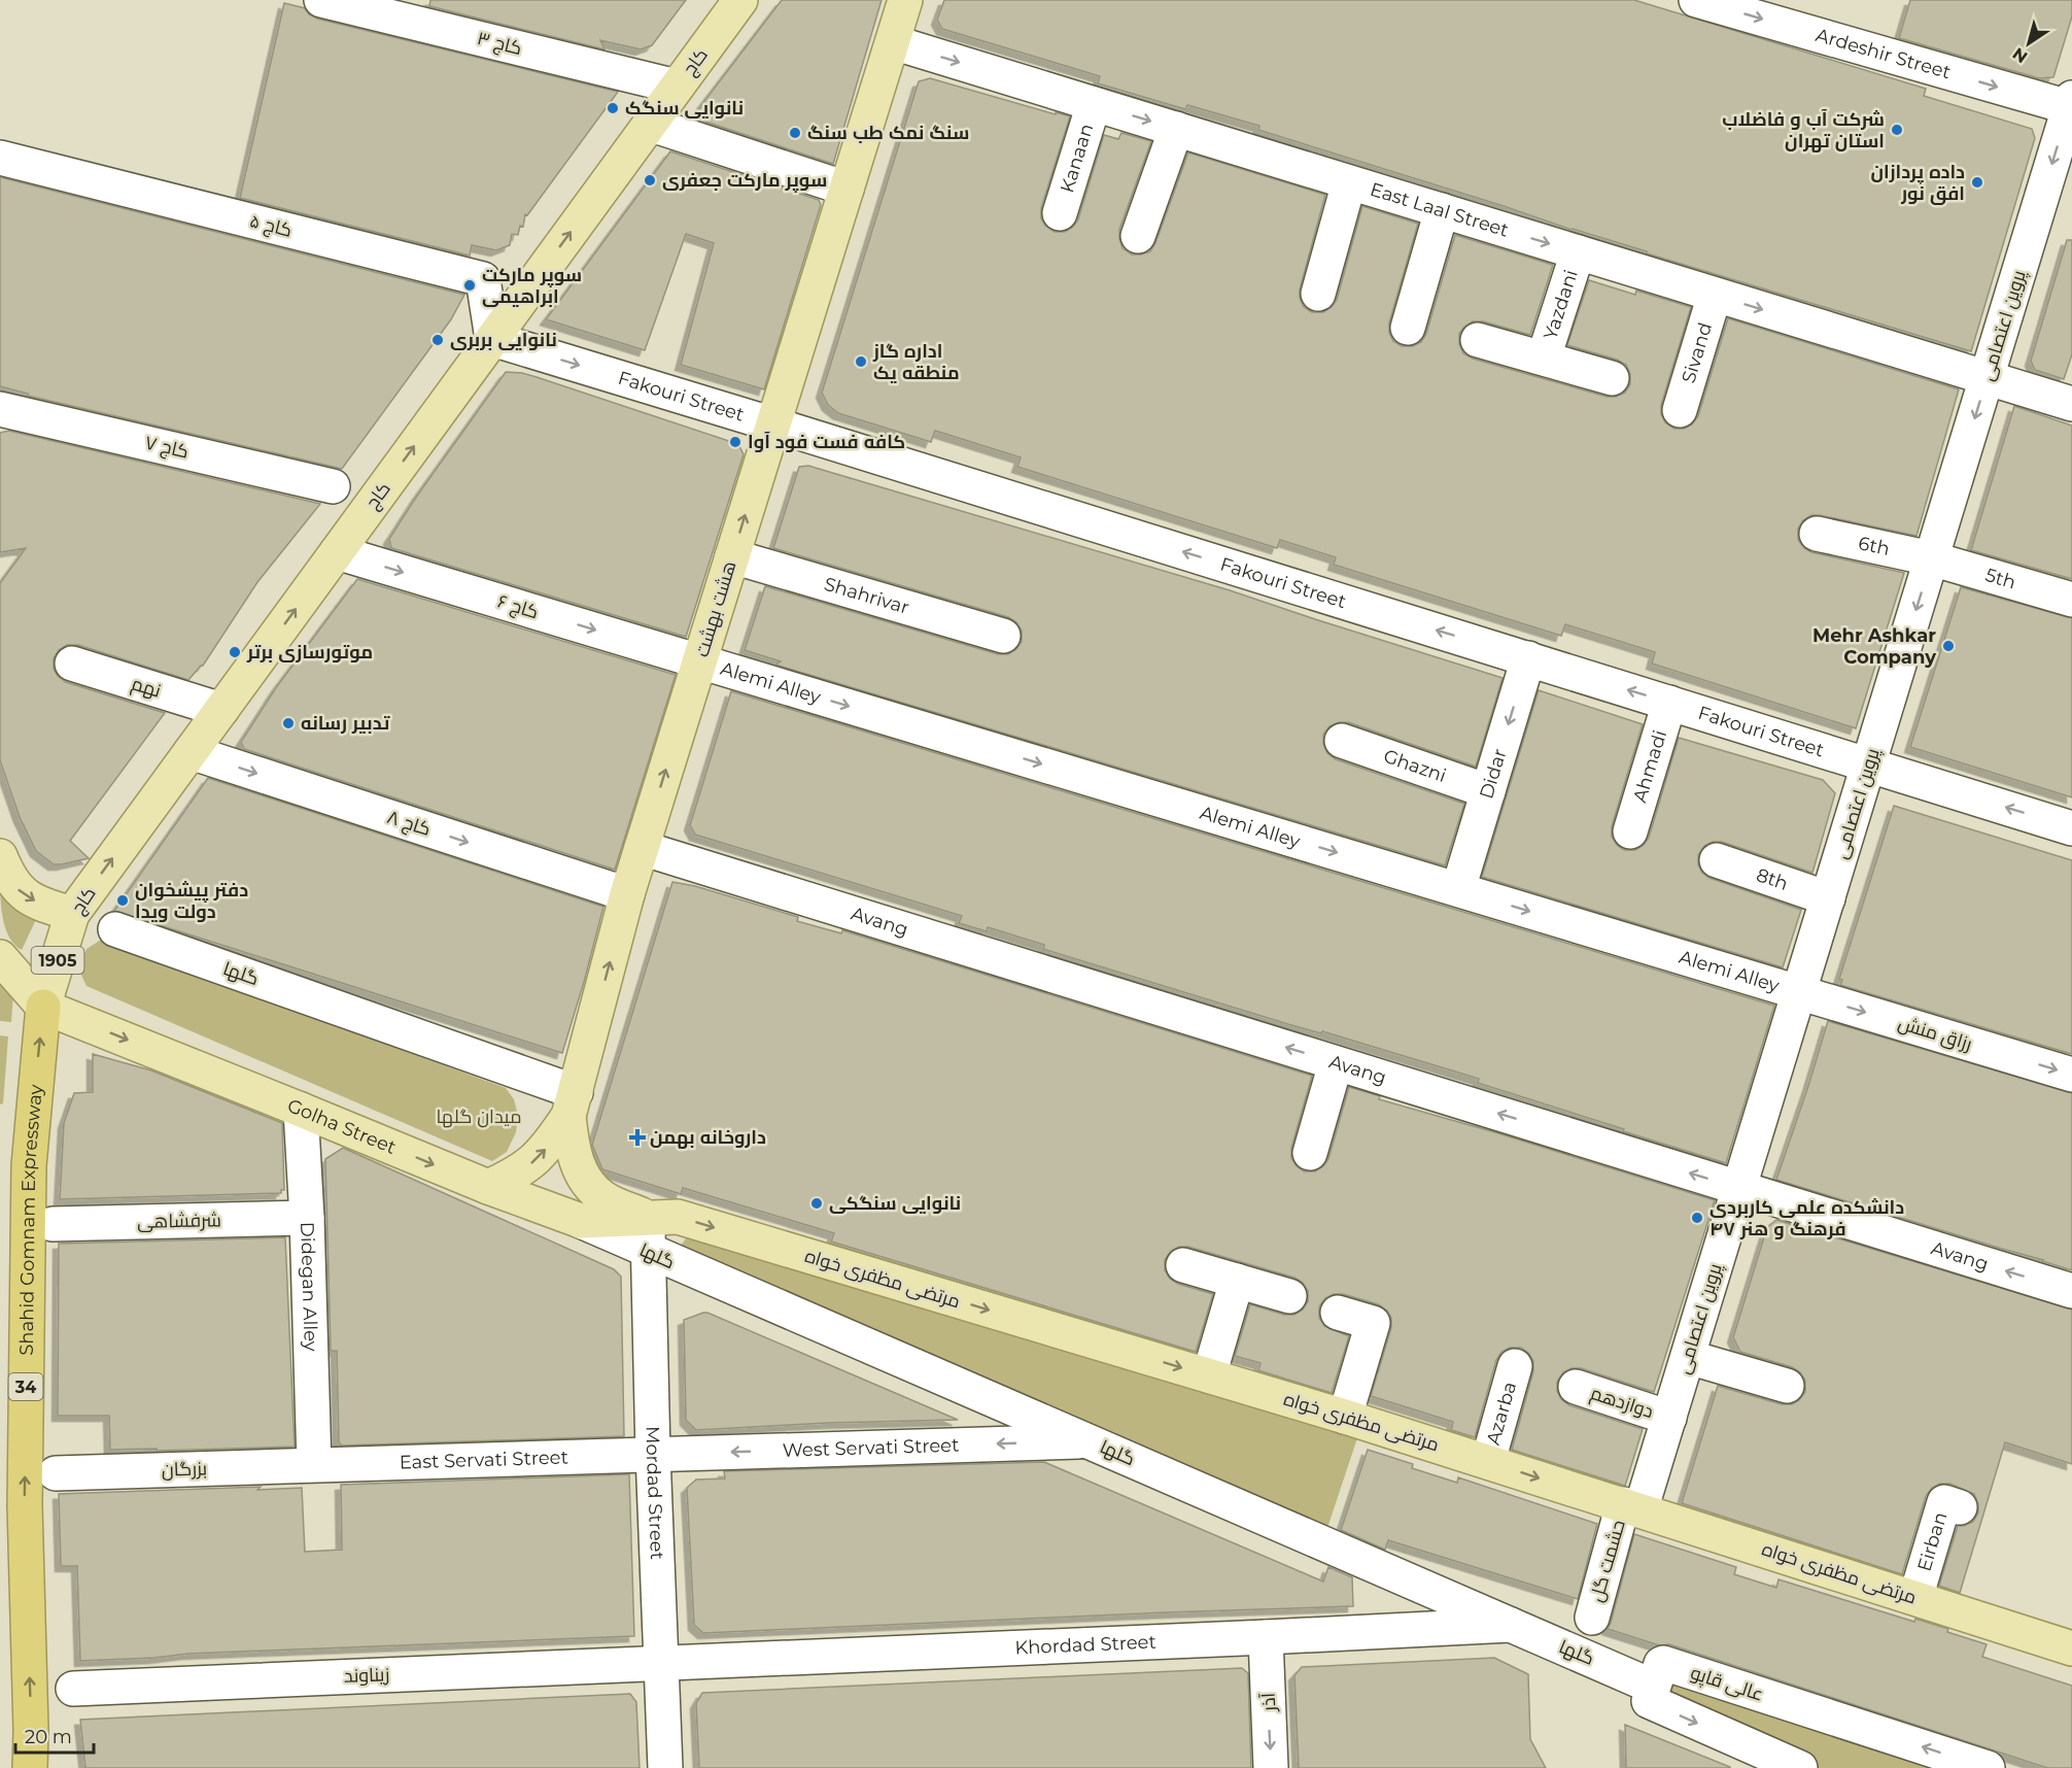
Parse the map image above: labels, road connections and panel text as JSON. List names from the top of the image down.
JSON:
{
  "streets": {
    "highway": ["Shahid Gomnam Expressway", "34"],
    "main road": [
      "کاج",
      "هشت بهشت",
      "1905",
      "Golha Street",
      "مرتضی مظفری خواه"
    ],
    "street": [
      "کاج ۳",
      "Ardeshir Street",
      "Kanaan",
      "East Laal Street",
      "کاج ۵",
      "Yazdani",
      "پروین اعتصامی",
      "Sivand",
      "Fakouri Street",
      "کاج ۷",
      "6th",
      "5th",
      "Shahrivar",
      "کاج ۶",
      "Alemi Alley",
      "نهم",
      "Ghazni",
      "Ahmadi",
      "Didar",
      "کاج ۸",
      "8th",
      "Avang",
      "گلها",
      "رزاق منش",
      "شرفشاهی",
      "Didegan Alley",
      "دوازدهم",
      "Azarba",
      "West Servati Street",
      "East Servati Street",
      "بزرگان",
      "Mordad Street",
      "Eirban",
      "حشمت گل",
      "Khordad Street",
      "زیناوند",
      "عالی قاپو",
      "آذر"
    ]
  },
  "crossings": [
    ["کاج ۳", "کاج"],
    ["Ardeshir Street", "پروین اعتصامی"],
    ["کاج", "کاج ۵"],
    ["کاج", "Fakouri Street"],
    ["کاج", "کاج ۶"],
    ["کاج", "نهم"],
    ["کاج", "کاج ۸"],
    ["کاج", "Golha Street"],
    ["کاج", "Shahid Gomnam Expressway"],
    ["Kanaan", "East Laal Street"],
    ["East Laal Street", "Yazdani"],
    ["East Laal Street", "پروین اعتصامی"],
    ["East Laal Street", "Sivand"],
    ["East Laal Street", "هشت بهشت"],
    ["کاج ۵", "Fakouri Street"],
    ["پروین اعتصامی", "Fakouri Street"],
    ["پروین اعتصامی", "6th"],
    ["پروین اعتصامی", "5th"],
    ["پروین اعتصامی", "Alemi Alley"],
    ["پروین اعتصامی", "8th"],
    ["پروین اعتصامی", "Avang"],
    ["پروین اعتصامی", "رزاق منش"],
    ["پروین اعتصامی", "مرتضی مظفری خواه"],
    ["پروین اعتصامی", "دوازدهم"],
    ["پروین اعتصامی", "حشمت گل"],
    ["Fakouri Street", "هشت بهشت"],
    ["Fakouri Street", "Ahmadi"],
    ["Fakouri Street", "Didar"],
    ["6th", "5th"],
    ["Shahrivar", "هشت بهشت"],
    ["کاج ۶", "هشت بهشت"],
    ["کاج ۶", "Alemi Alley"],
    ["هشت بهشت", "Alemi Alley"],
    ["هشت بهشت", "کاج ۸"],
    ["هشت بهشت", "Avang"],
    ["هشت بهشت", "گلها"],
    ["هشت بهشت", "Golha Street"],
    ["Alemi Alley", "Didar"],
    ["Alemi Alley", "رزاق منش"],
    ["Ghazni", "Didar"],
    ["گلها", "Golha Street"],
    ["گلها", "West Servati Street"],
    ["گلها", "Mordad Street"],
    ["گلها", "Khordad Street"],
    ["گلها", "عالی قاپو"],
    ["Golha Street", "Shahid Gomnam Expressway"],
    ["Golha Street", "مرتضی مظفری خواه"],
    ["Golha Street", "Didegan Alley"],
    ["Golha Street", "Mordad Street"],
    ["شرفشاهی", "Didegan Alley"],
    ["مرتضی مظفری خواه", "Azarba"],
    ["مرتضی مظفری خواه", "Mordad Street"],
    ["مرتضی مظفری خواه", "Eirban"],
    ["مرتضی مظفری خواه", "حشمت گل"],
    ["Didegan Alley", "East Servati Street"],
    ["Didegan Alley", "بزرگان"],
    ["West Servati Street", "East Servati Street"],
    ["West Servati Street", "Mordad Street"],
    ["East Servati Street", "بزرگان"],
    ["East Servati Street", "Mordad Street"],
    ["Mordad Street", "Khordad Street"],
    ["Mordad Street", "زیناوند"],
    ["Khordad Street", "زیناوند"],
    ["Khordad Street", "آذر"]
  ],
  "one_way": [
    "Ardeshir Street",
    "کاج",
    "East Laal Street",
    "پروین اعتصامی",
    "کاج ۶",
    "هشت بهشت",
    "Alemi Alley",
    "Didar",
    "کاج ۸",
    "Avang",
    "رزاق منش",
    "Golha Street",
    "Shahid Gomnam Expressway",
    "مرتضی مظفری خواه",
    "West Servati Street",
    "عالی قاپو",
    "آذر"
  ],
  "parks": ["میدان گلها"],
  "places": {
    "other": [
      "نانوایی سنگک",
      "شرکت آب و فاضلاب استان تهران",
      "سنگ نمک طب سنگ",
      "سوپر مارکت جعفری",
      "داده پردازان افق نور",
      "سوپر مارکت ابراهیمی",
      "نانوایی بربری",
      "اداره گاز منطقه یک",
      "کافه فست فود آوا",
      "Mehr Ashkar Company",
      "موتورسازی برتر",
      "تدبیر رسانه",
      "دفتر پیشخوان دولت ویدا",
      "نانوایی سنگکی",
      "دانشکده علمی کاربردی فرهنگ و هنر ۴۷"
    ],
    "health": ["داروخانه بهمن"]
  },
  "scale_bar": "20 m",
  "north": "bottom left"
}
